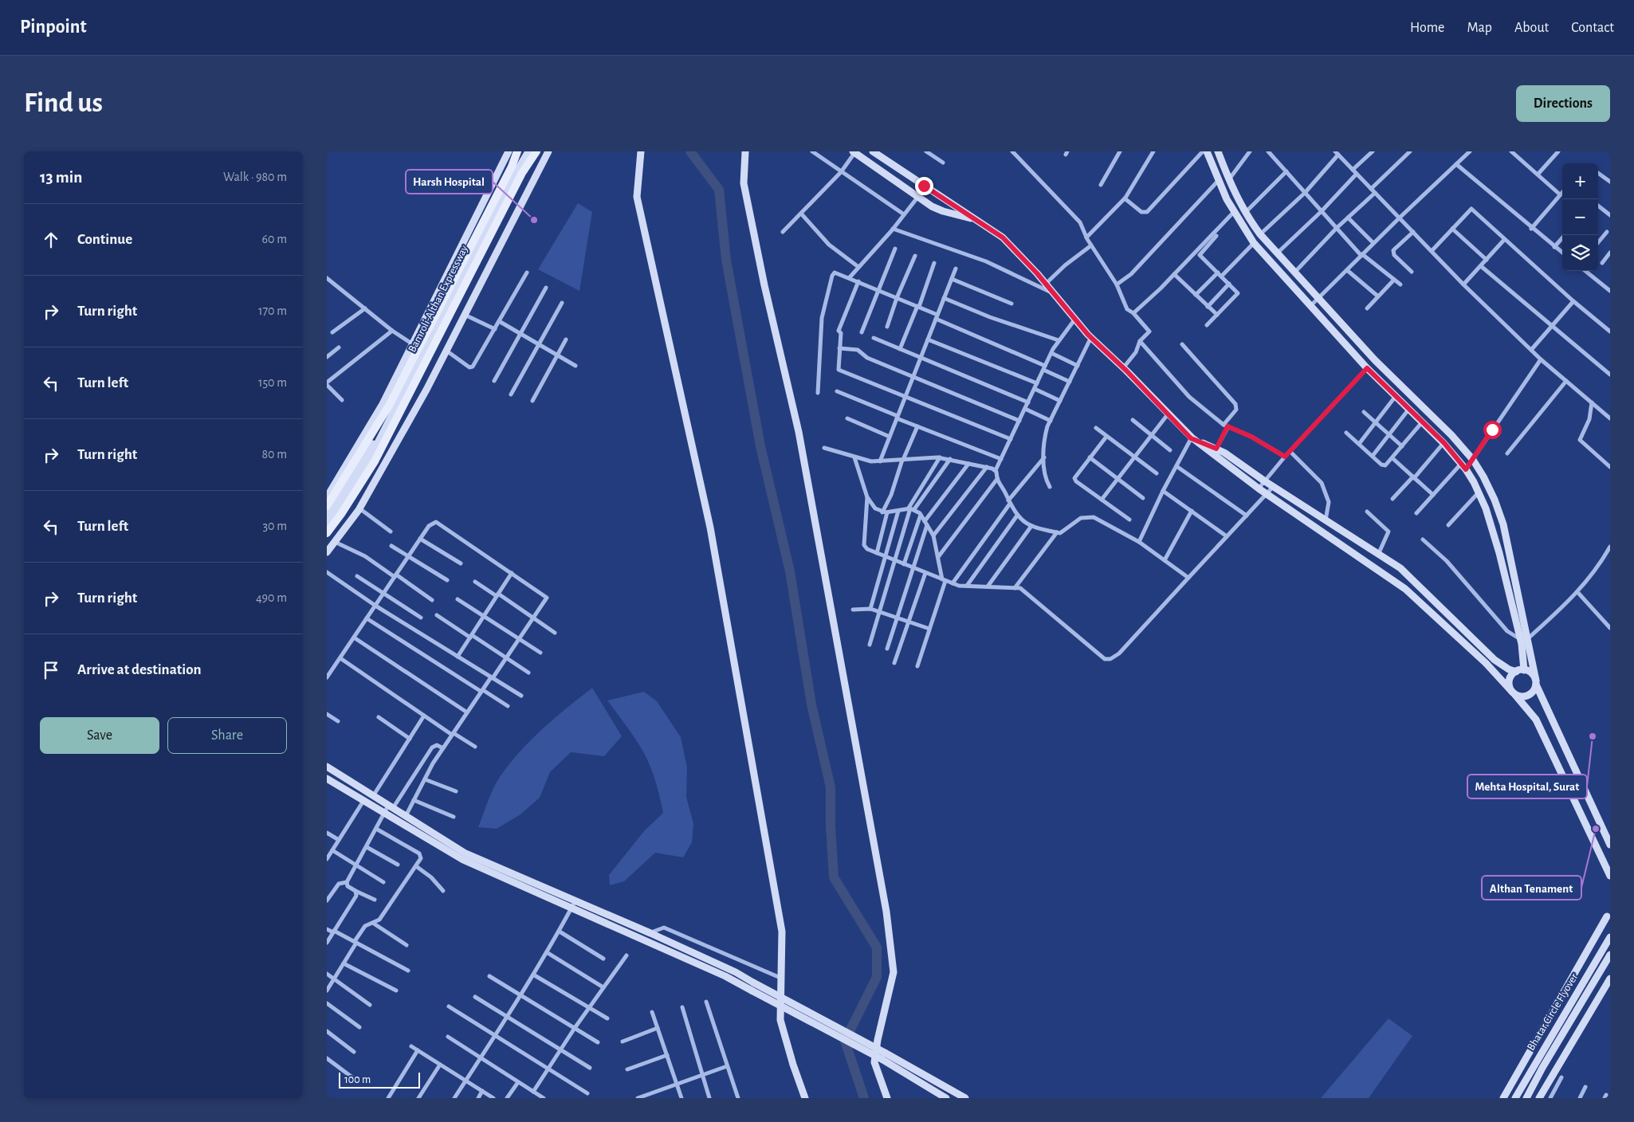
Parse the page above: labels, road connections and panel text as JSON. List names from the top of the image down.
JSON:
{
  "streets": {
    "street": ["Bamroli-Althan Expressway", "Bhatar Circle Flyover"]
  },
  "places": ["Harsh Hospital", "Mehta Hospital, Surat", "Althan Tenament"],
  "scale_bar": "100 m",
  "page": {
    "header": "Pinpoint",
    "nav": [
      "Home",
      "Map",
      "About",
      "Contact"
    ],
    "buttons": [
      "Directions",
      ["Save", "Share"]
    ],
    "title": "Find us",
    "heading": ["13 min", "Walk · 980 m"],
    "map_buttons": ["+", "−"],
    "list": [
      ["Continue", "60 m"],
      ["Turn right", "170 m"],
      ["Turn left", "150 m"],
      ["Turn right", "80 m"],
      ["Turn left", "30 m"],
      ["Turn right", "490 m"],
      "Arrive at destination"
    ],
    "scale": "100 m"
  }
}
